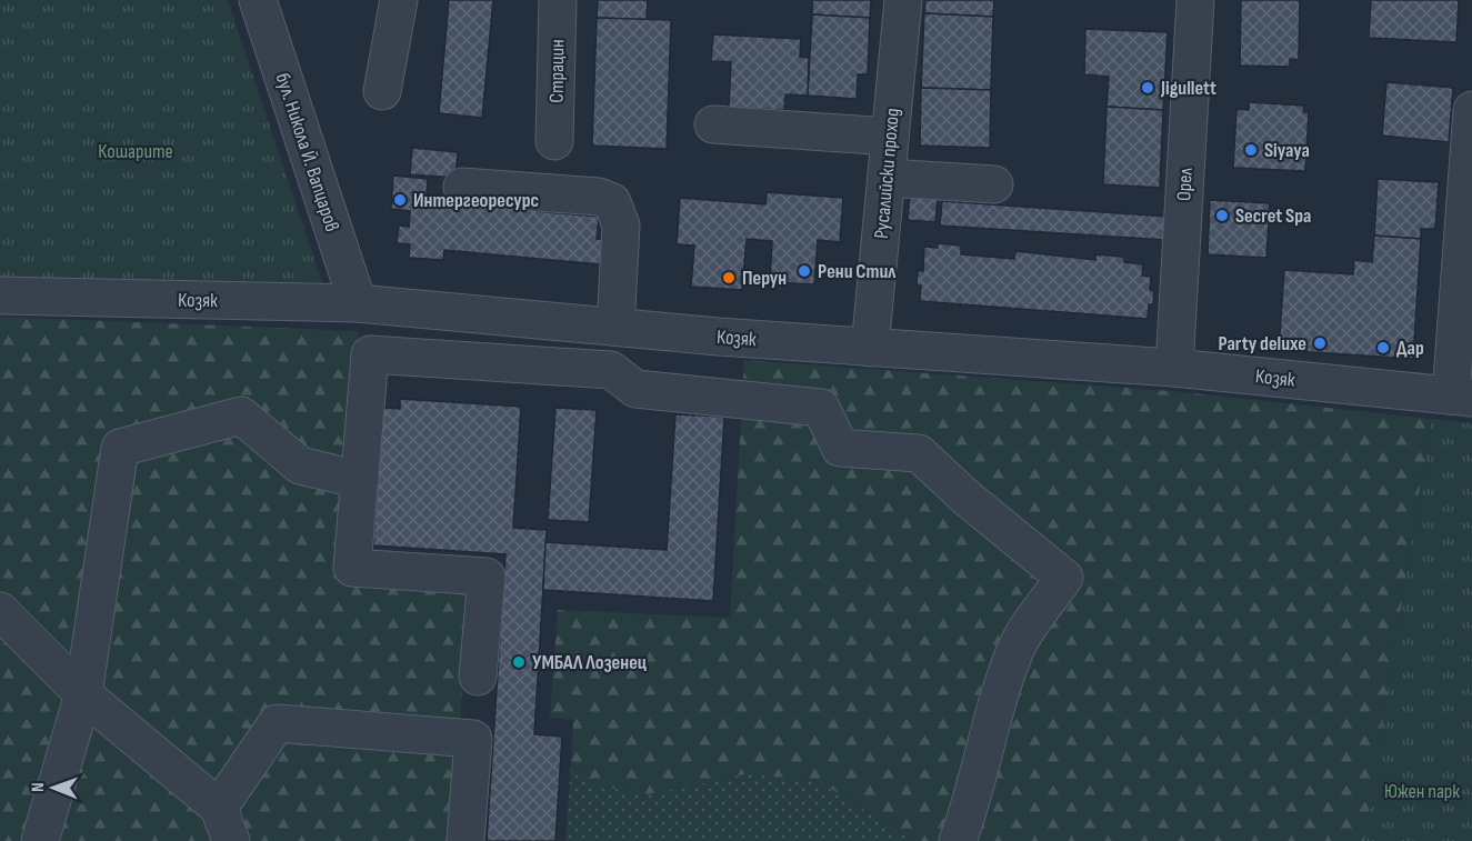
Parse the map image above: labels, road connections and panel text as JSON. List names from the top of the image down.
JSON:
{
  "streets": {
    "street": [
      "Страцин",
      "бул. Никола Й. Вапцаров",
      "Русалийски проход",
      "Орел",
      "Козяк"
    ]
  },
  "crossings": [
    ["бул. Никола Й. Вапцаров", "Козяк"],
    ["Русалийски проход", "Козяк"],
    ["Орел", "Козяк"]
  ],
  "parks": ["Кошарите", "Южен парк"],
  "places": [
    "Jigullett",
    "Siyaya",
    "Интергеоресурс",
    "Secret Spa",
    "Рени Стил",
    "Перун",
    "Party deluxe",
    "Дар",
    "УМБАЛ Лозенец"
  ],
  "north": "left"
}
